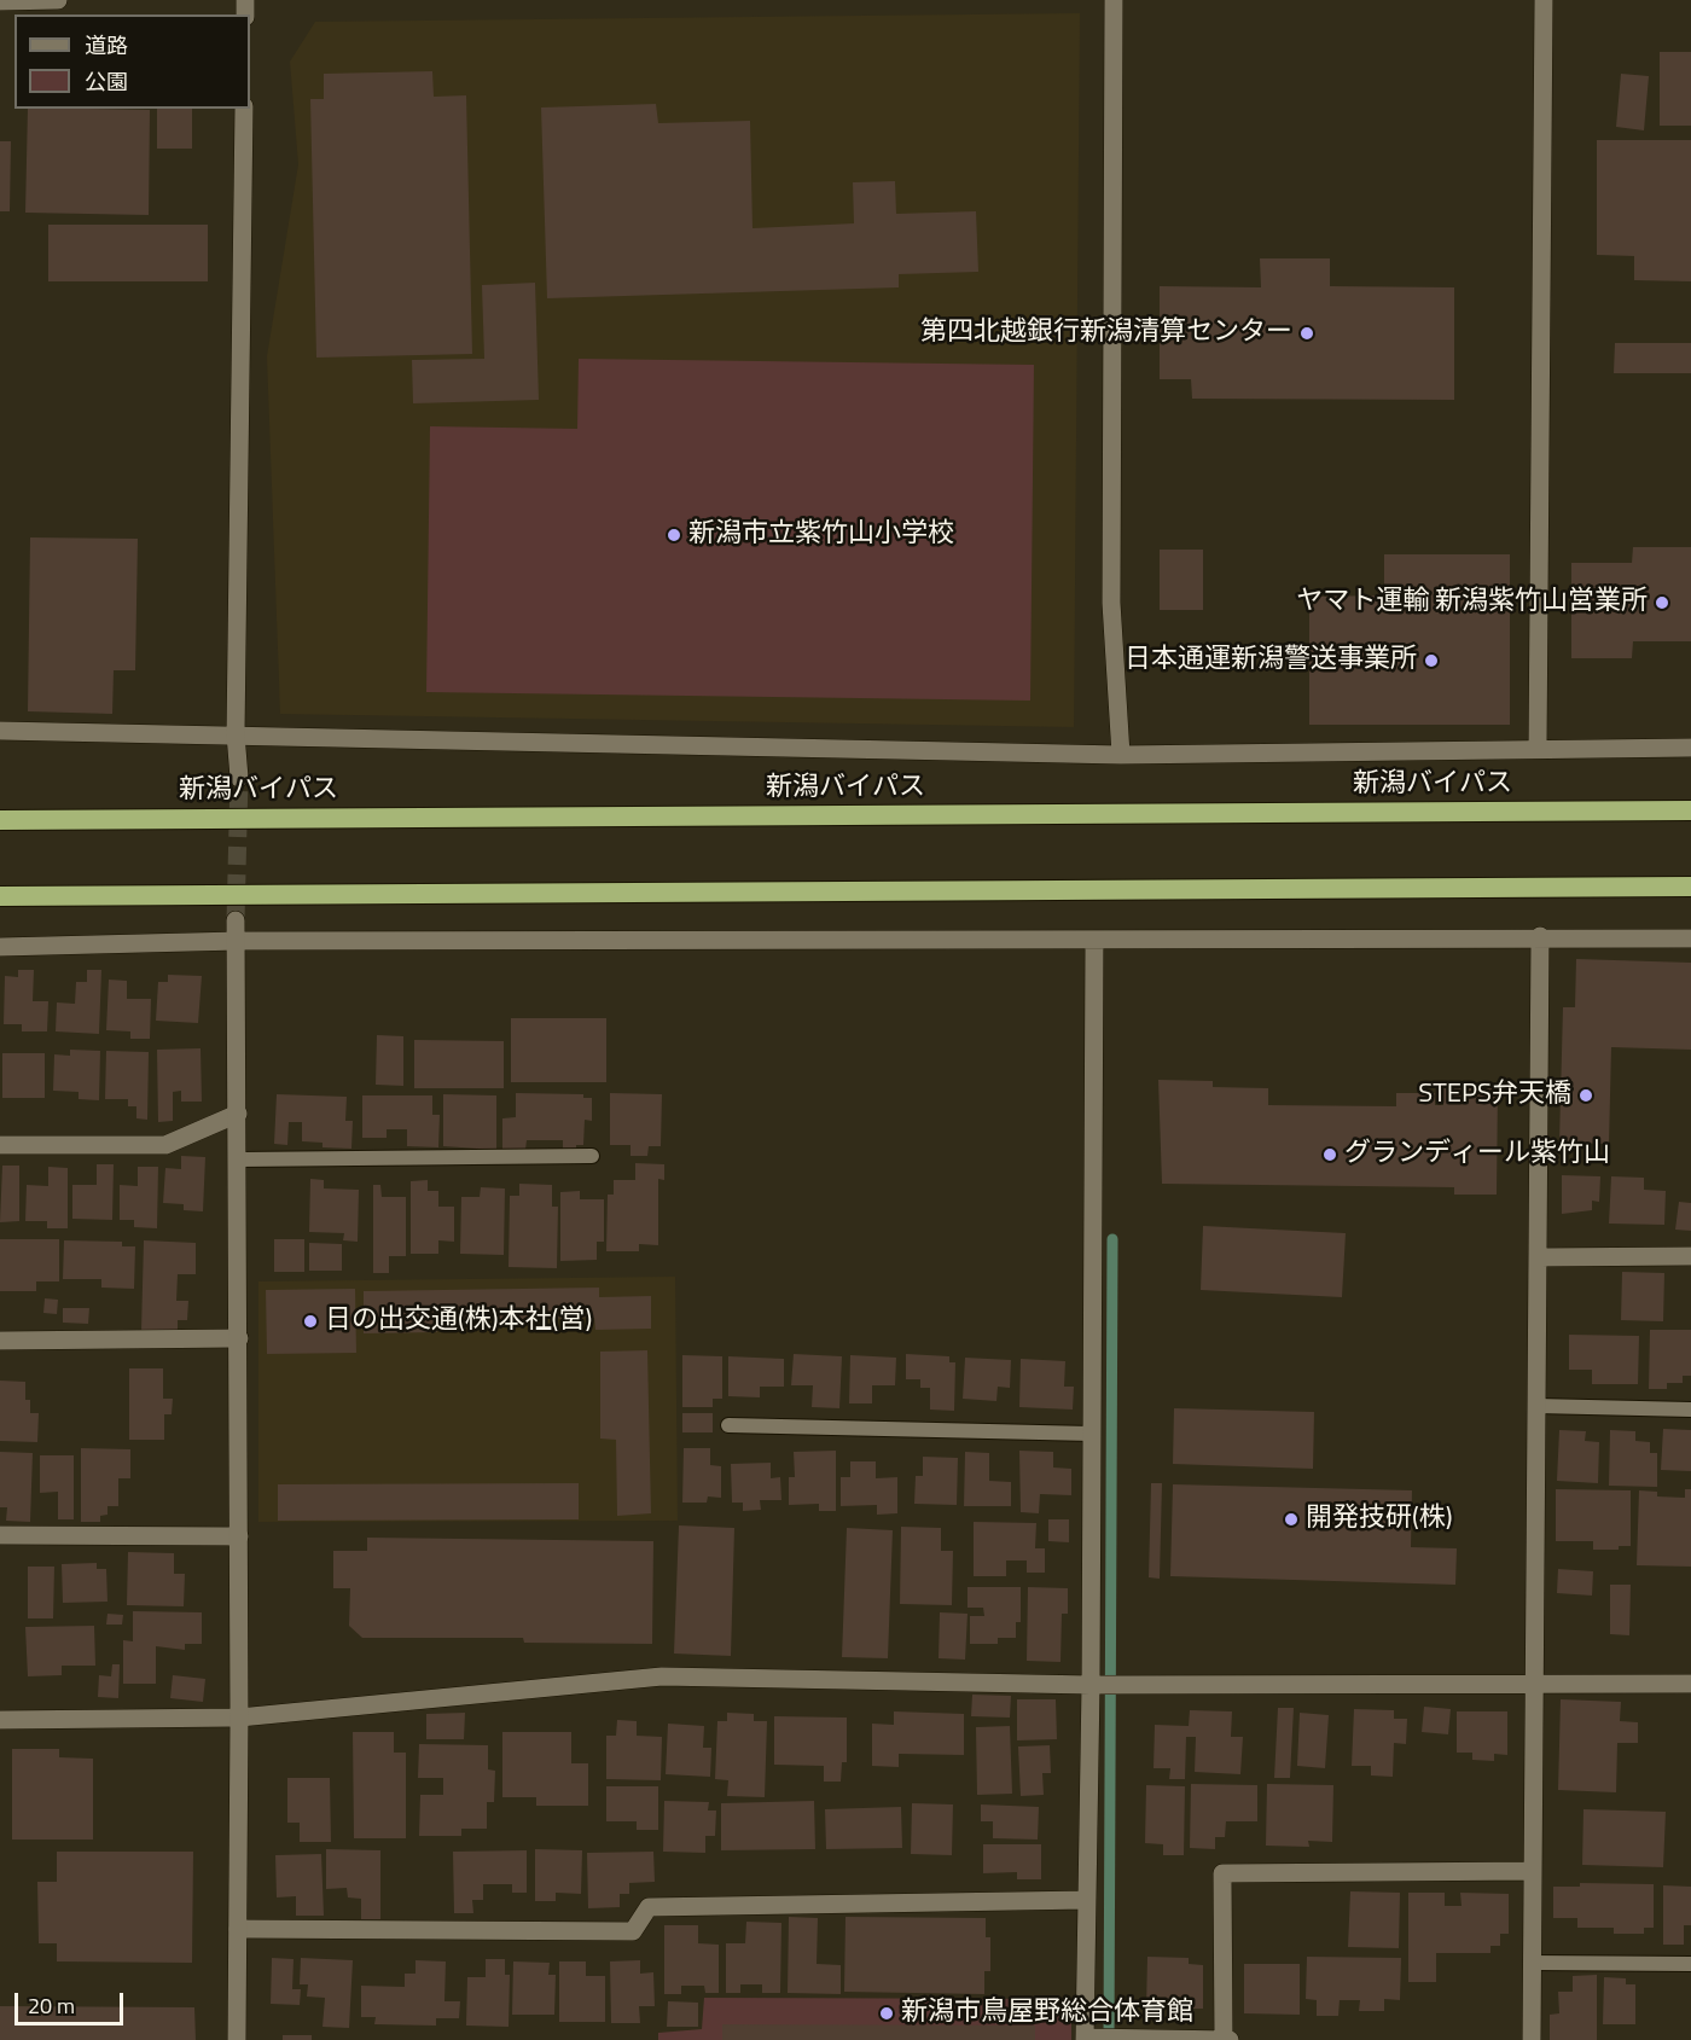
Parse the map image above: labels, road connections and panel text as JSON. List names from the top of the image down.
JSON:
{
  "streets": {
    "highway": ["新潟バイパス"]
  },
  "places": [
    "第四北越銀行新潟清算センター",
    "新潟市立紫竹山小学校",
    "ヤマト運輸 新潟紫竹山営業所",
    "日本通運新潟警送事業所",
    "STEPS弁天橋",
    "グランディール紫竹山",
    "日の出交通(株)本社(営)",
    "開発技研(株)",
    "新潟市鳥屋野総合体育館"
  ],
  "legend": ["道路", "公園"],
  "scale_bar": "20 m"
}
